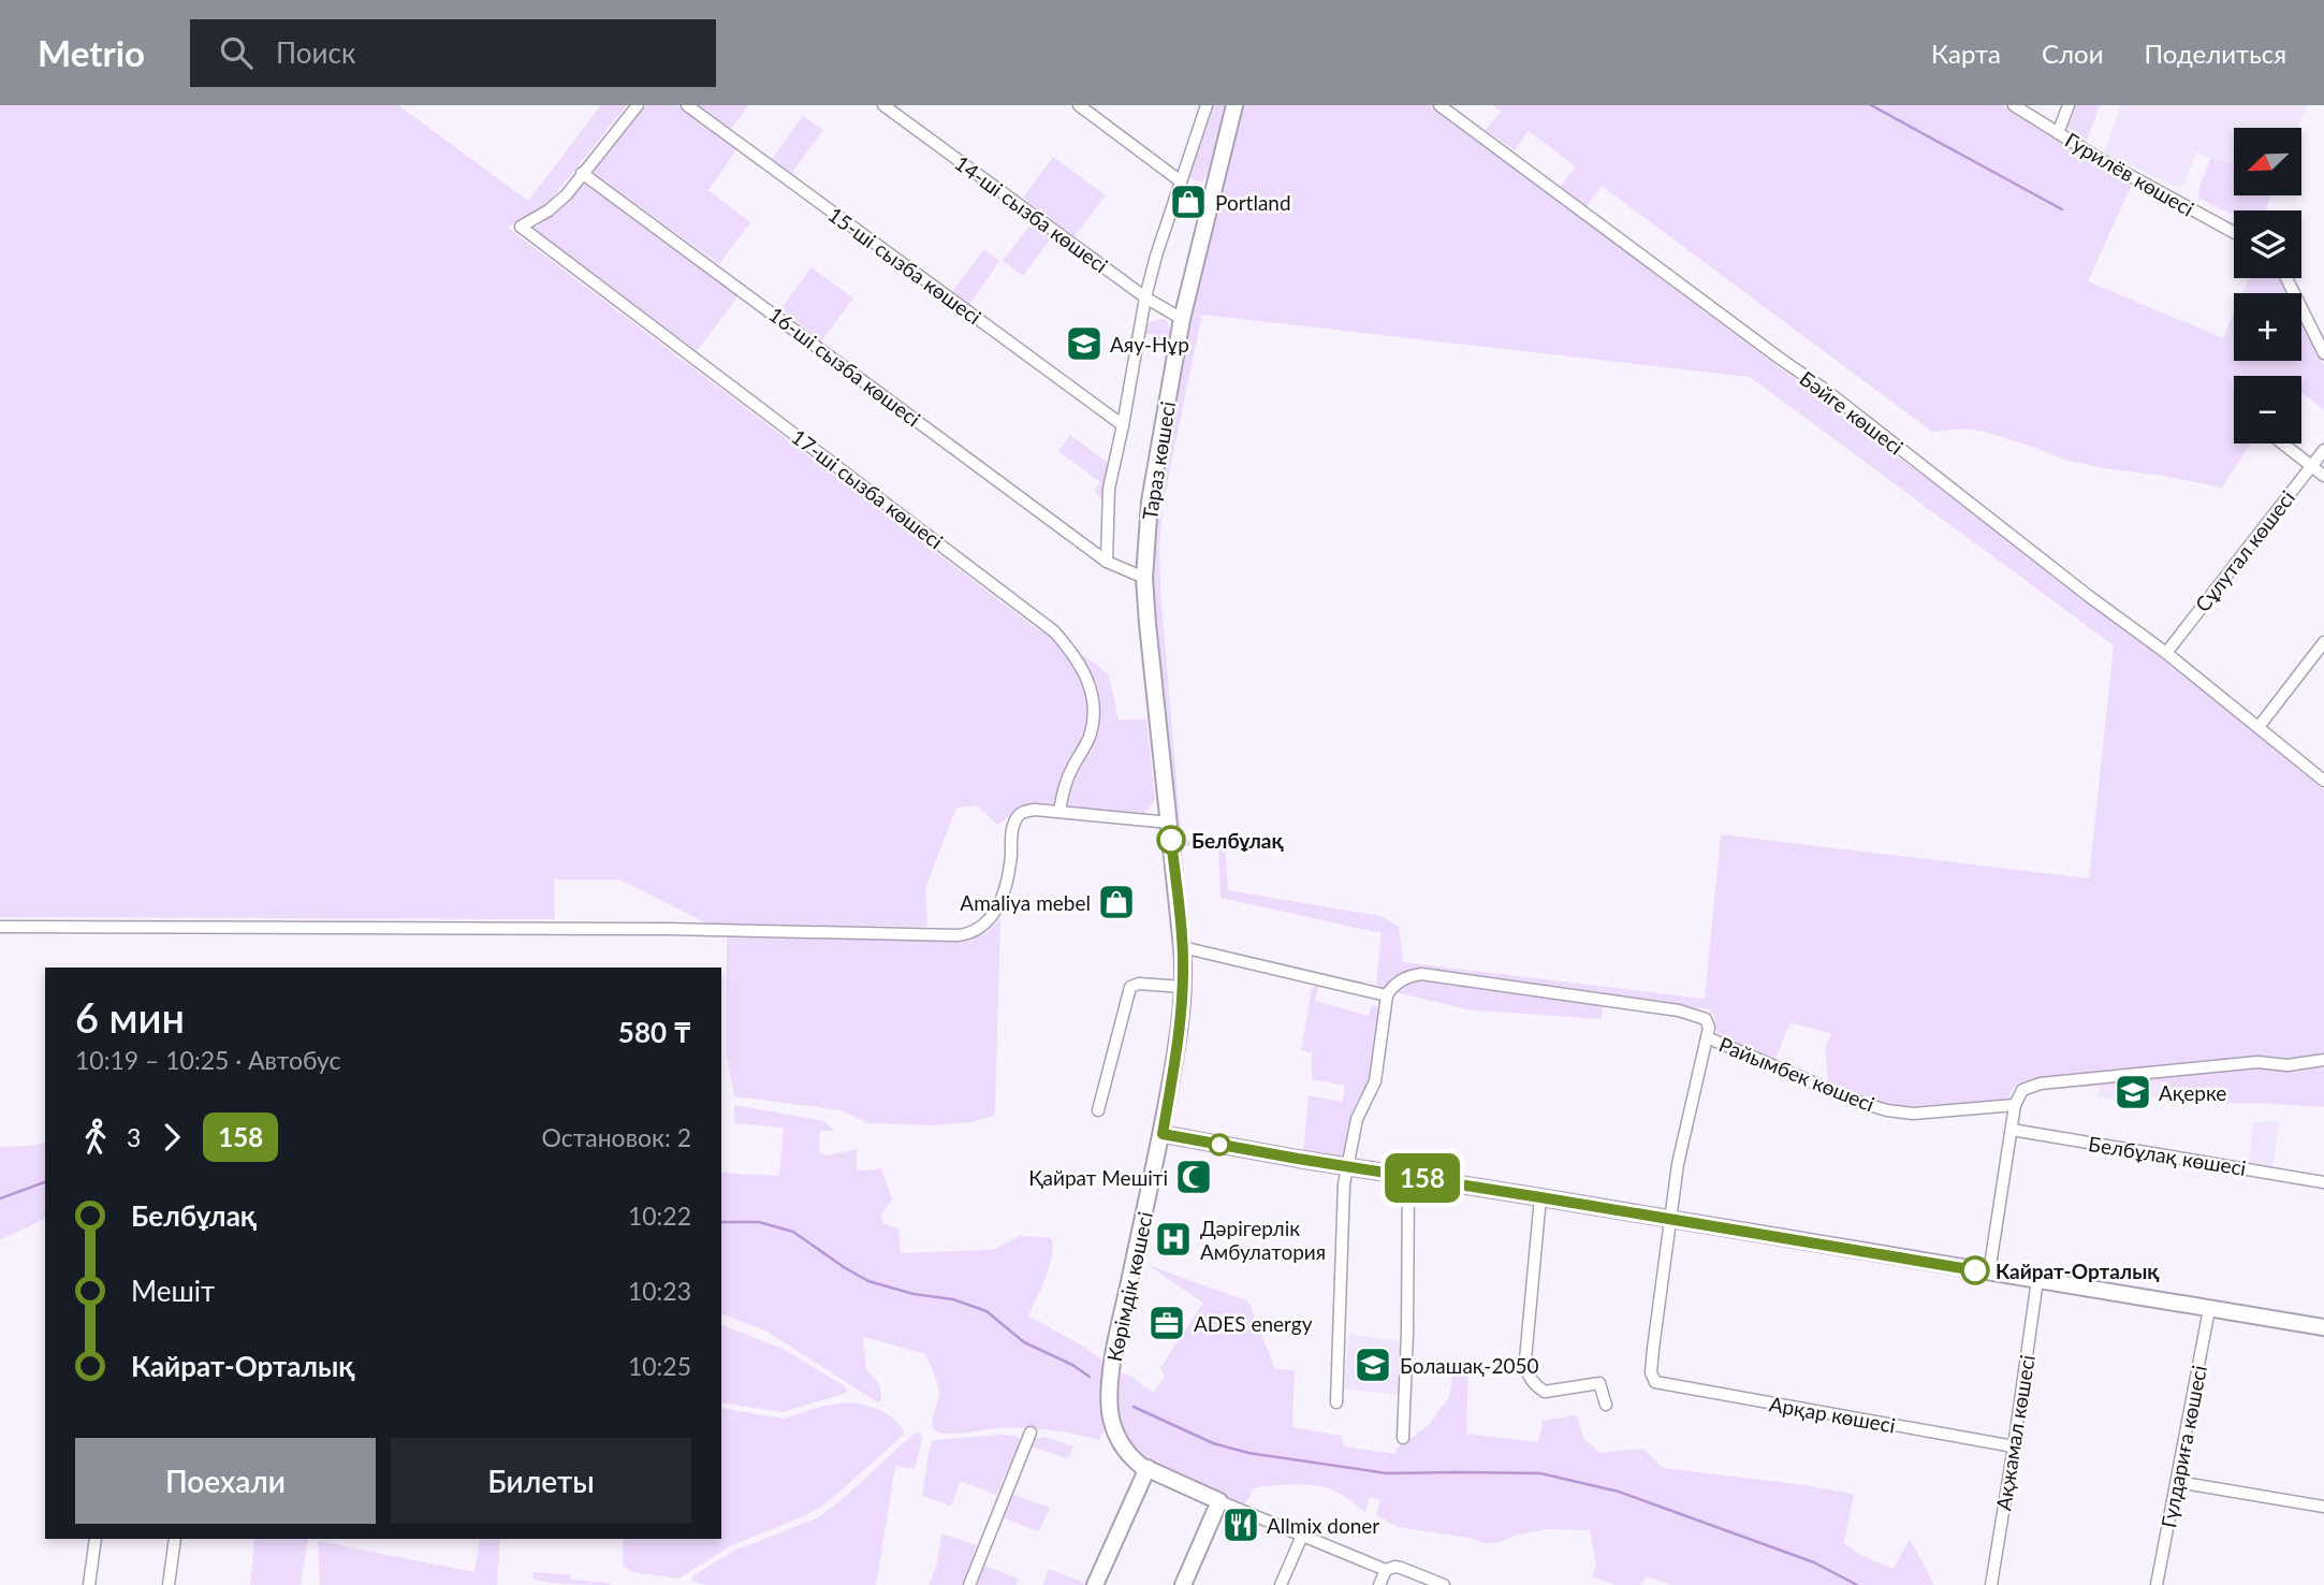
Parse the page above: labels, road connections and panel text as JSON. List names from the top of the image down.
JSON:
{
  "streets": {
    "street": [
      "Гурилёв көшесі",
      "14-ші сызба көшесі",
      "15-ші сызба көшесі",
      "16-ші сызба көшесі",
      "Бәйге көшесі",
      "Тараз көшесі",
      "17-ші сызба көшесі",
      "Сұлутал көшесі",
      "Райымбек көшесі",
      "Белбұлақ көшесі",
      "Көрімдік көшесі",
      "Арқар көшесі",
      "Ақжамал көшесі",
      "Гүлдариға көшесі"
    ]
  },
  "crossings": [
    ["14-ші сызба көшесі", "Тараз көшесі"],
    ["16-ші сызба көшесі", "Тараз көшесі"],
    ["16-ші сызба көшесі", "17-ші сызба көшесі"],
    ["Бәйге көшесі", "Сұлутал көшесі"],
    ["Тараз көшесі", "Көрімдік көшесі"],
    ["Арқар көшесі", "Ақжамал көшесі"]
  ],
  "places": {
    "shop": ["Portland", "Amaliya mebel"],
    "school or university": ["Аяу-Нұр", "Ақерке", "Болашақ-2050"],
    "other": ["Белбұлақ", "Кайрат-Орталық"],
    "mosque": ["Қайрат Мешіті"],
    "hospital": ["Дәрігерлік Амбулатория"],
    "office": ["ADES energy"],
    "restaurant": ["Allmix doner"]
  },
  "lines": ["bus line 158"],
  "north": "bottom left",
  "page": {
    "header": "Metrio",
    "search": "Поиск",
    "nav": ["Карта", "Слои", "Поделиться"],
    "on_map": "158",
    "map_buttons": ["+", "−"],
    "heading": ["6 мин", "10:19 – 10:25 · Автобус", "580 ₸"],
    "legs": ["3", "158", "Остановок: 2"],
    "list": [
      {
        "name": "Белбұлақ",
        "value": "10:22"
      },
      {
        "name": "Мешіт",
        "value": "10:23"
      },
      {
        "name": "Кайрат-Орталық",
        "value": "10:25"
      }
    ],
    "buttons": ["Поехали", "Билеты"]
  }
}
